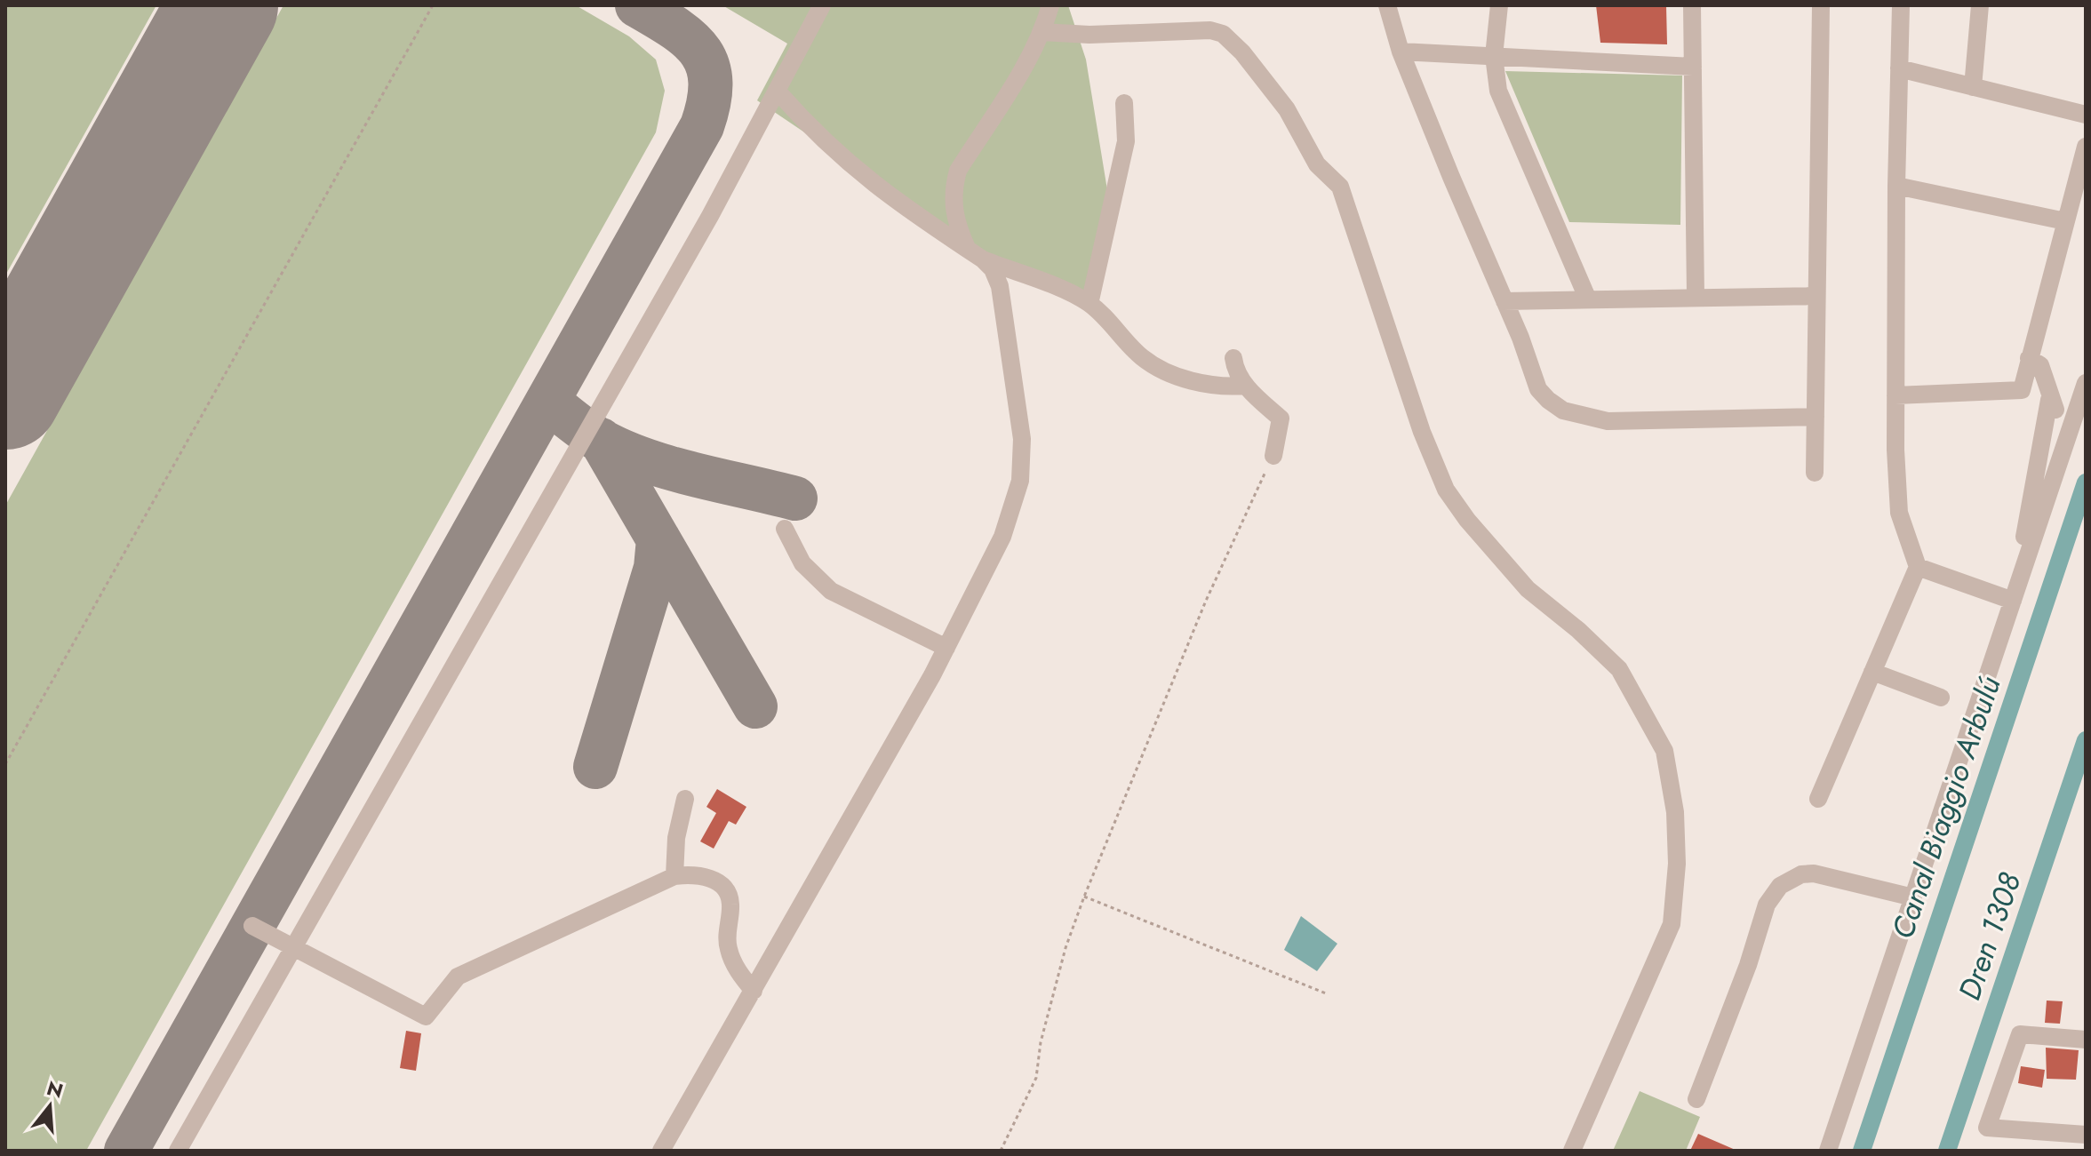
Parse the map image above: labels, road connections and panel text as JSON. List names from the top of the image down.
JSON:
{
  "water": ["Canal Biaggio Arbulú", "Dren 1308"],
  "north": "top"
}
